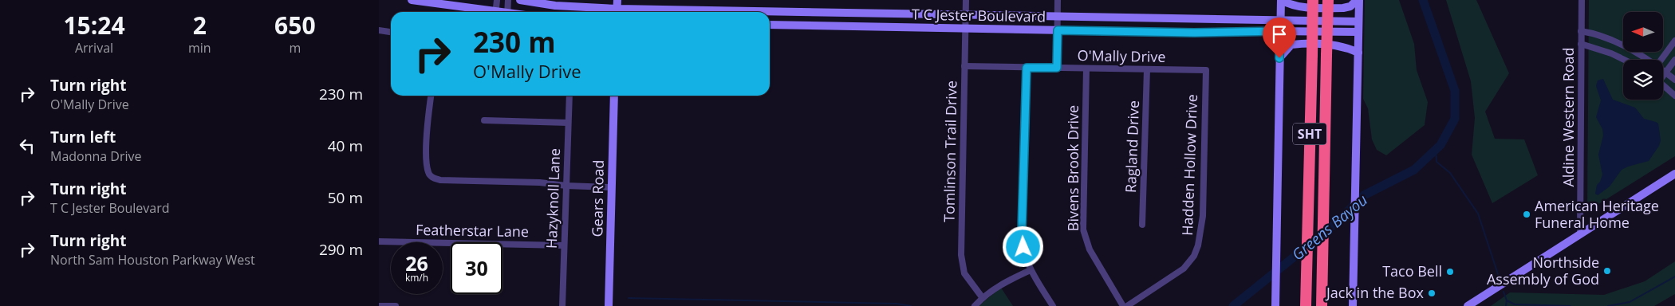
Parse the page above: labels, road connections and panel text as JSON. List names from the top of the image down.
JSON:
{
  "streets": {
    "highway": ["SHT"],
    "main road": ["T C Jester Boulevard", "Gears Road"],
    "street": [
      "O'Mally Drive",
      "Aldine Western Road",
      "Ragland Drive",
      "Tomlinson Trail Drive",
      "Hadden Hollow Drive",
      "Bivens Brook Drive",
      "Hazyknoll Lane",
      "Featherstar Lane"
    ]
  },
  "crossings": [
    ["T C Jester Boulevard", "Tomlinson Trail Drive"],
    ["O'Mally Drive", "Ragland Drive"],
    ["O'Mally Drive", "Tomlinson Trail Drive"],
    ["O'Mally Drive", "Hadden Hollow Drive"],
    ["O'Mally Drive", "Bivens Brook Drive"],
    ["Hazyknoll Lane", "Featherstar Lane"]
  ],
  "water": ["Greens Bayou"],
  "places": [
    "American Heritage Funeral Home",
    "Northside Assembly of God",
    "Taco Bell",
    "Jack in the Box"
  ],
  "north": "left",
  "page": {
    "eta": [
      "15:24",
      "Arrival",
      "2",
      "min",
      "650",
      "m"
    ],
    "turn": ["230 m", "O'Mally Drive"],
    "list": [
      {
        "name": "Turn right",
        "note": "O'Mally Drive",
        "value": "230 m"
      },
      {
        "name": "Turn left",
        "note": "Madonna Drive",
        "value": "40 m"
      },
      {
        "name": "Turn right",
        "note": "T C Jester Boulevard",
        "value": "50 m"
      },
      {
        "name": "Turn right",
        "note": "North Sam Houston Parkway West",
        "value": "290 m"
      }
    ],
    "speed": "26 km/h",
    "limit": "30"
  }
}
